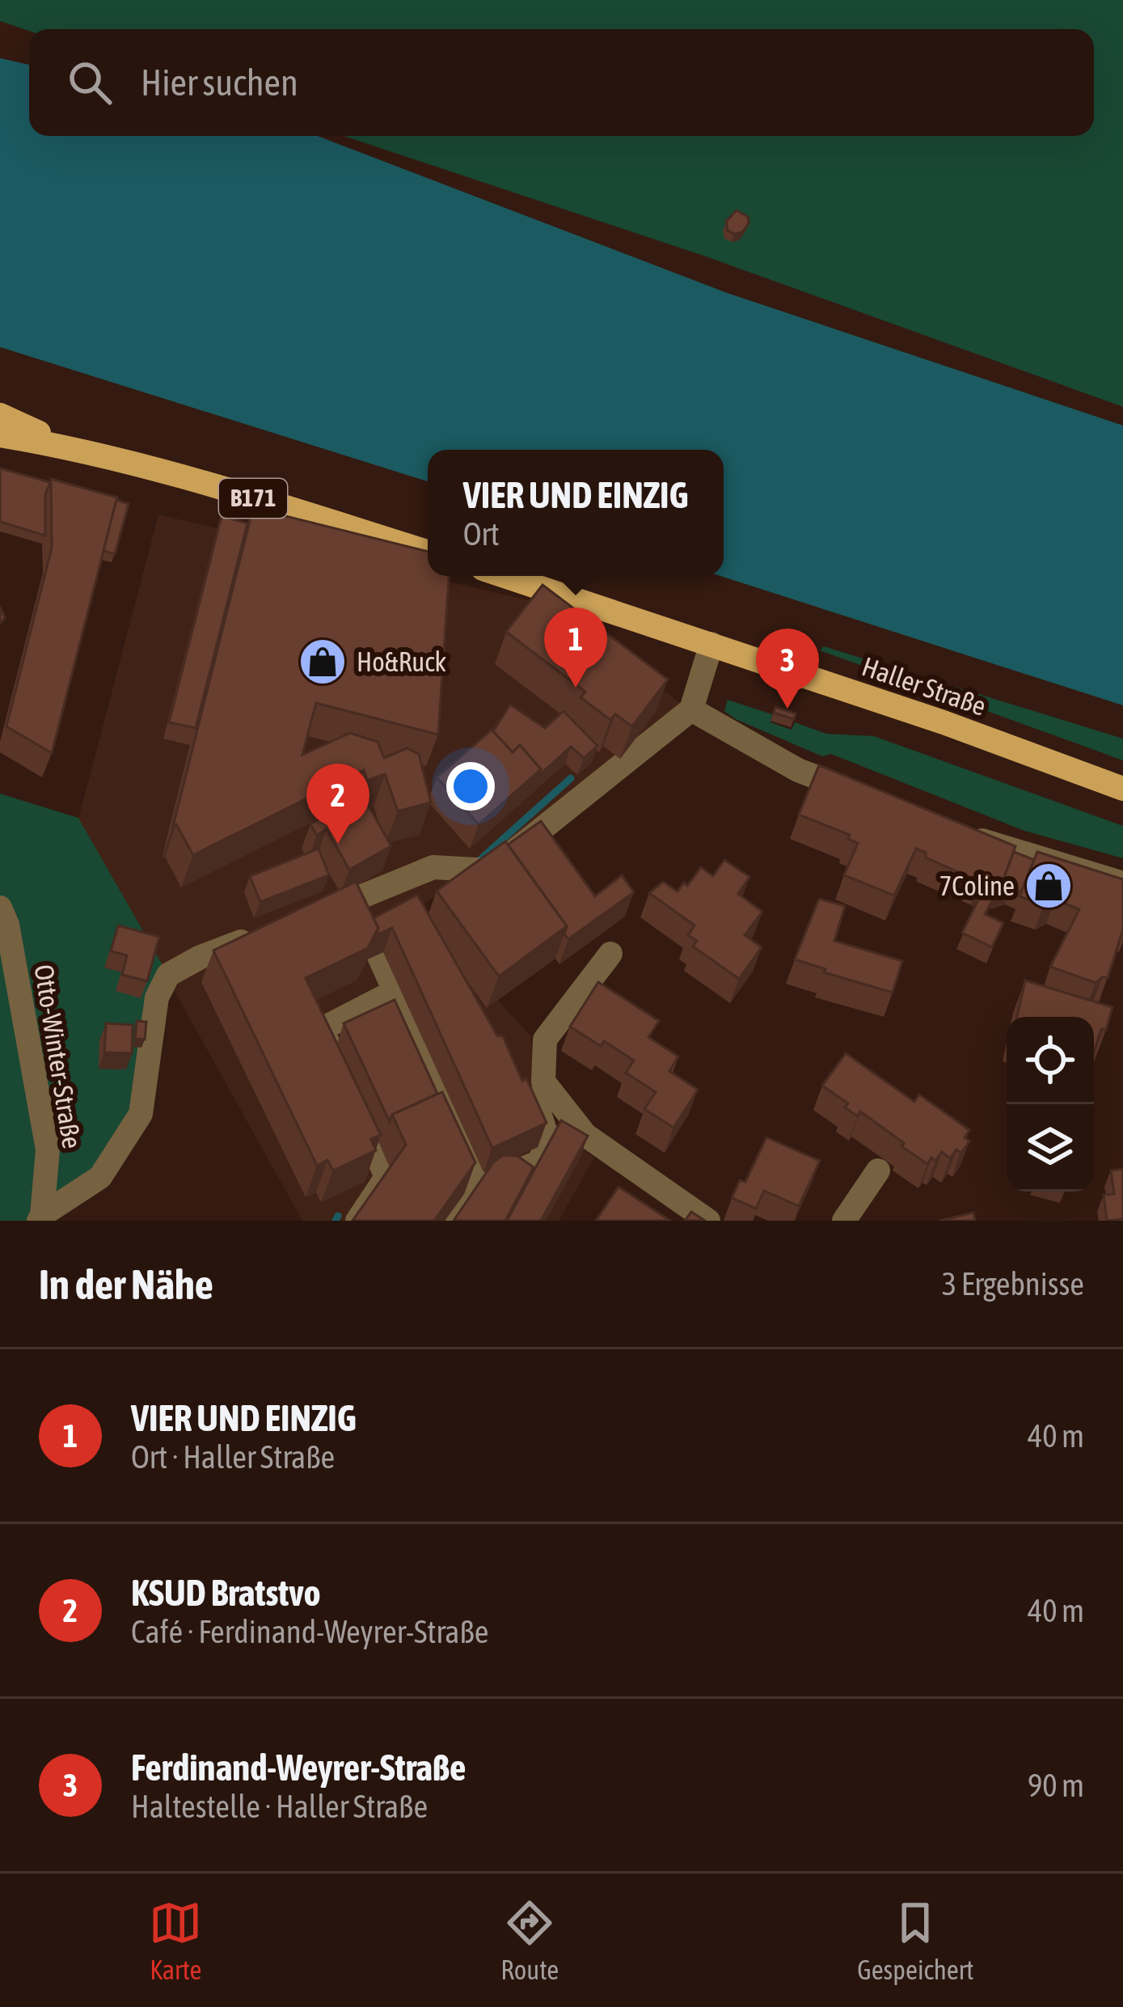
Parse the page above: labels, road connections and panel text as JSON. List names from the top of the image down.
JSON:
{
  "streets": {
    "main road": ["B171", "Haller Straße"],
    "street": ["Otto-Winter-Straße"]
  },
  "places": {
    "shop": ["Ho&Ruck", "7Coline"]
  },
  "page": {
    "search": "Hier suchen",
    "popup": ["VIER UND EINZIG", "Ort"],
    "pins": ["1", "3", "2"],
    "heading": ["In der Nähe", "3 Ergebnisse"],
    "list": [
      {
        "mark": "1",
        "name": "VIER UND EINZIG",
        "note": "Ort · Haller Straße",
        "value": "40 m"
      },
      {
        "mark": "2",
        "name": "KSUD Bratstvo",
        "note": "Café · Ferdinand-Weyrer-Straße",
        "value": "40 m"
      },
      {
        "mark": "3",
        "name": "Ferdinand-Weyrer-Straße",
        "note": "Haltestelle · Haller Straße",
        "value": "90 m"
      }
    ],
    "nav": ["Karte", "Route", "Gespeichert"]
  }
}
